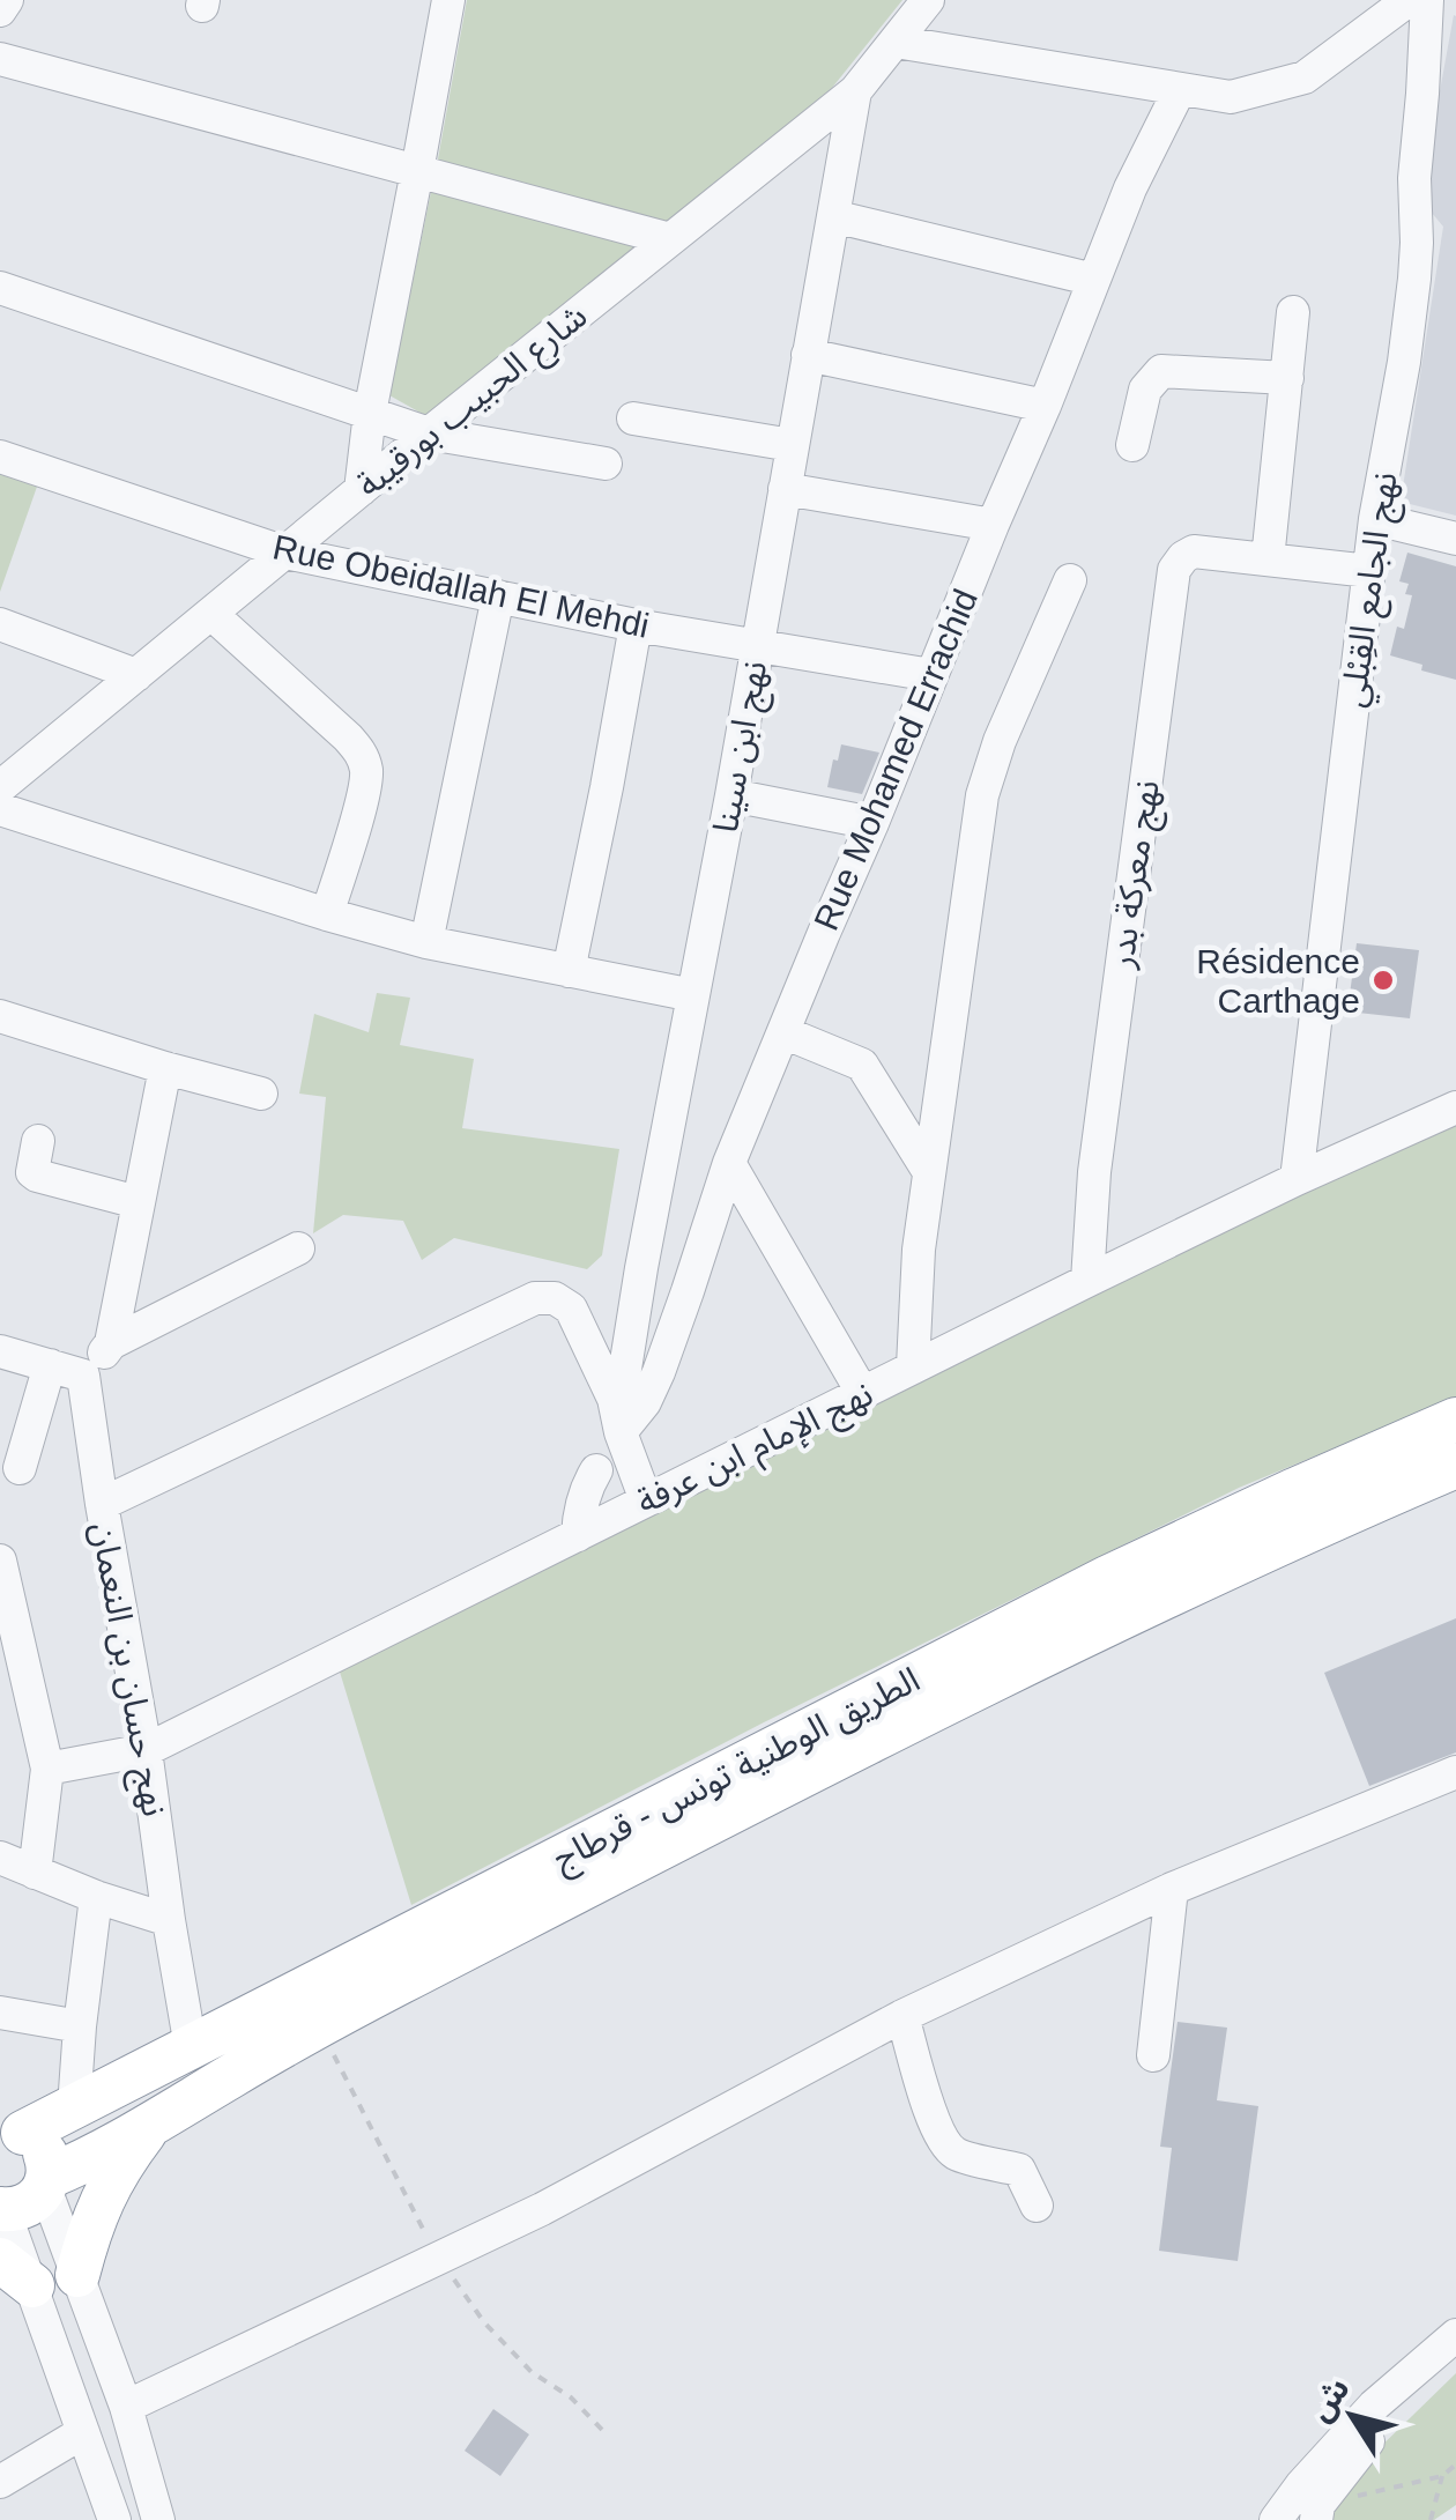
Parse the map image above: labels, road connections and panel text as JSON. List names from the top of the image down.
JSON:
{
  "streets": {
    "highway": ["الطريق الوطنية تونس - قرطاج"],
    "street": [
      "شارع الحبيب بورقيبة",
      "Rue Obeidallah El Mehdi",
      "نهج الجامع القِبْلي",
      "نهج ابن سينا",
      "Rue Mohamed Errachid",
      "نهج معركة بدر",
      "نهج الإمام ابن عرفة",
      "نهج حسان بن النعمان"
    ]
  },
  "crossings": [
    ["شارع الحبيب بورقيبة", "Rue Obeidallah El Mehdi"],
    ["شارع الحبيب بورقيبة", "نهج ابن سينا"],
    ["Rue Obeidallah El Mehdi", "نهج ابن سينا"],
    ["Rue Obeidallah El Mehdi", "Rue Mohamed Errachid"],
    ["نهج الجامع القِبْلي", "نهج معركة بدر"],
    ["نهج الجامع القِبْلي", "نهج الإمام ابن عرفة"],
    ["نهج معركة بدر", "نهج الإمام ابن عرفة"],
    ["نهج الإمام ابن عرفة", "نهج حسان بن النعمان"],
    ["نهج حسان بن النعمان", "الطريق الوطنية تونس - قرطاج"]
  ],
  "places": ["Résidence Carthage"],
  "north": "top left"
}
